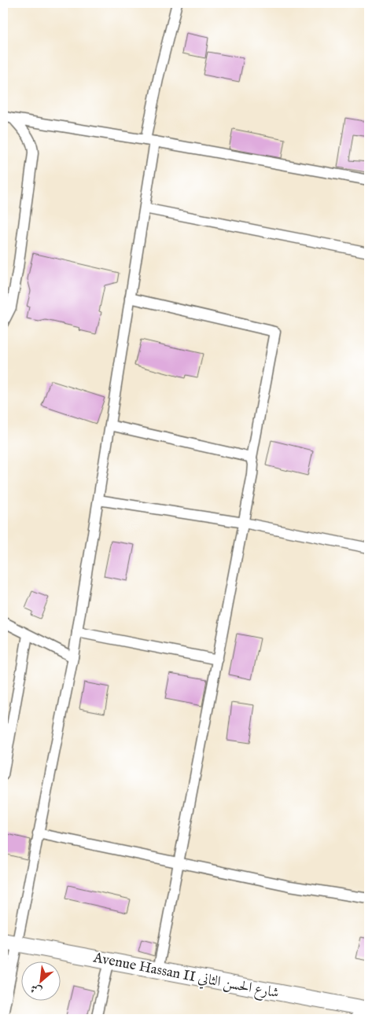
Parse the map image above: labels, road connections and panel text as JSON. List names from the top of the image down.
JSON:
{
  "streets": {
    "main road": ["Avenue Hassan II شارع الحسن الثاني"]
  },
  "north": "bottom left"
}
